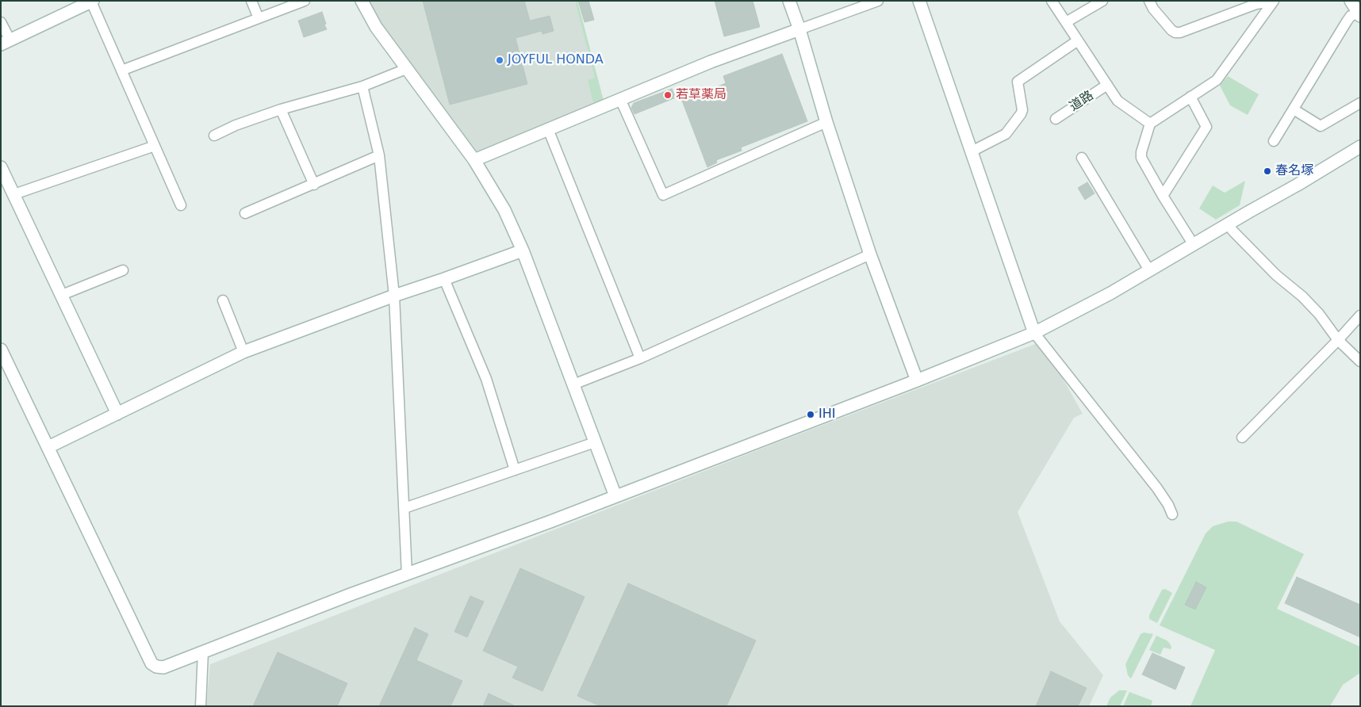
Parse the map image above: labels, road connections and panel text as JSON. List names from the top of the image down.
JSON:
{
  "streets": {
    "street": ["道路"]
  },
  "places": [
    "JOYFUL HONDA",
    "若草薬局",
    "春名塚",
    "IHI"
  ]
}
